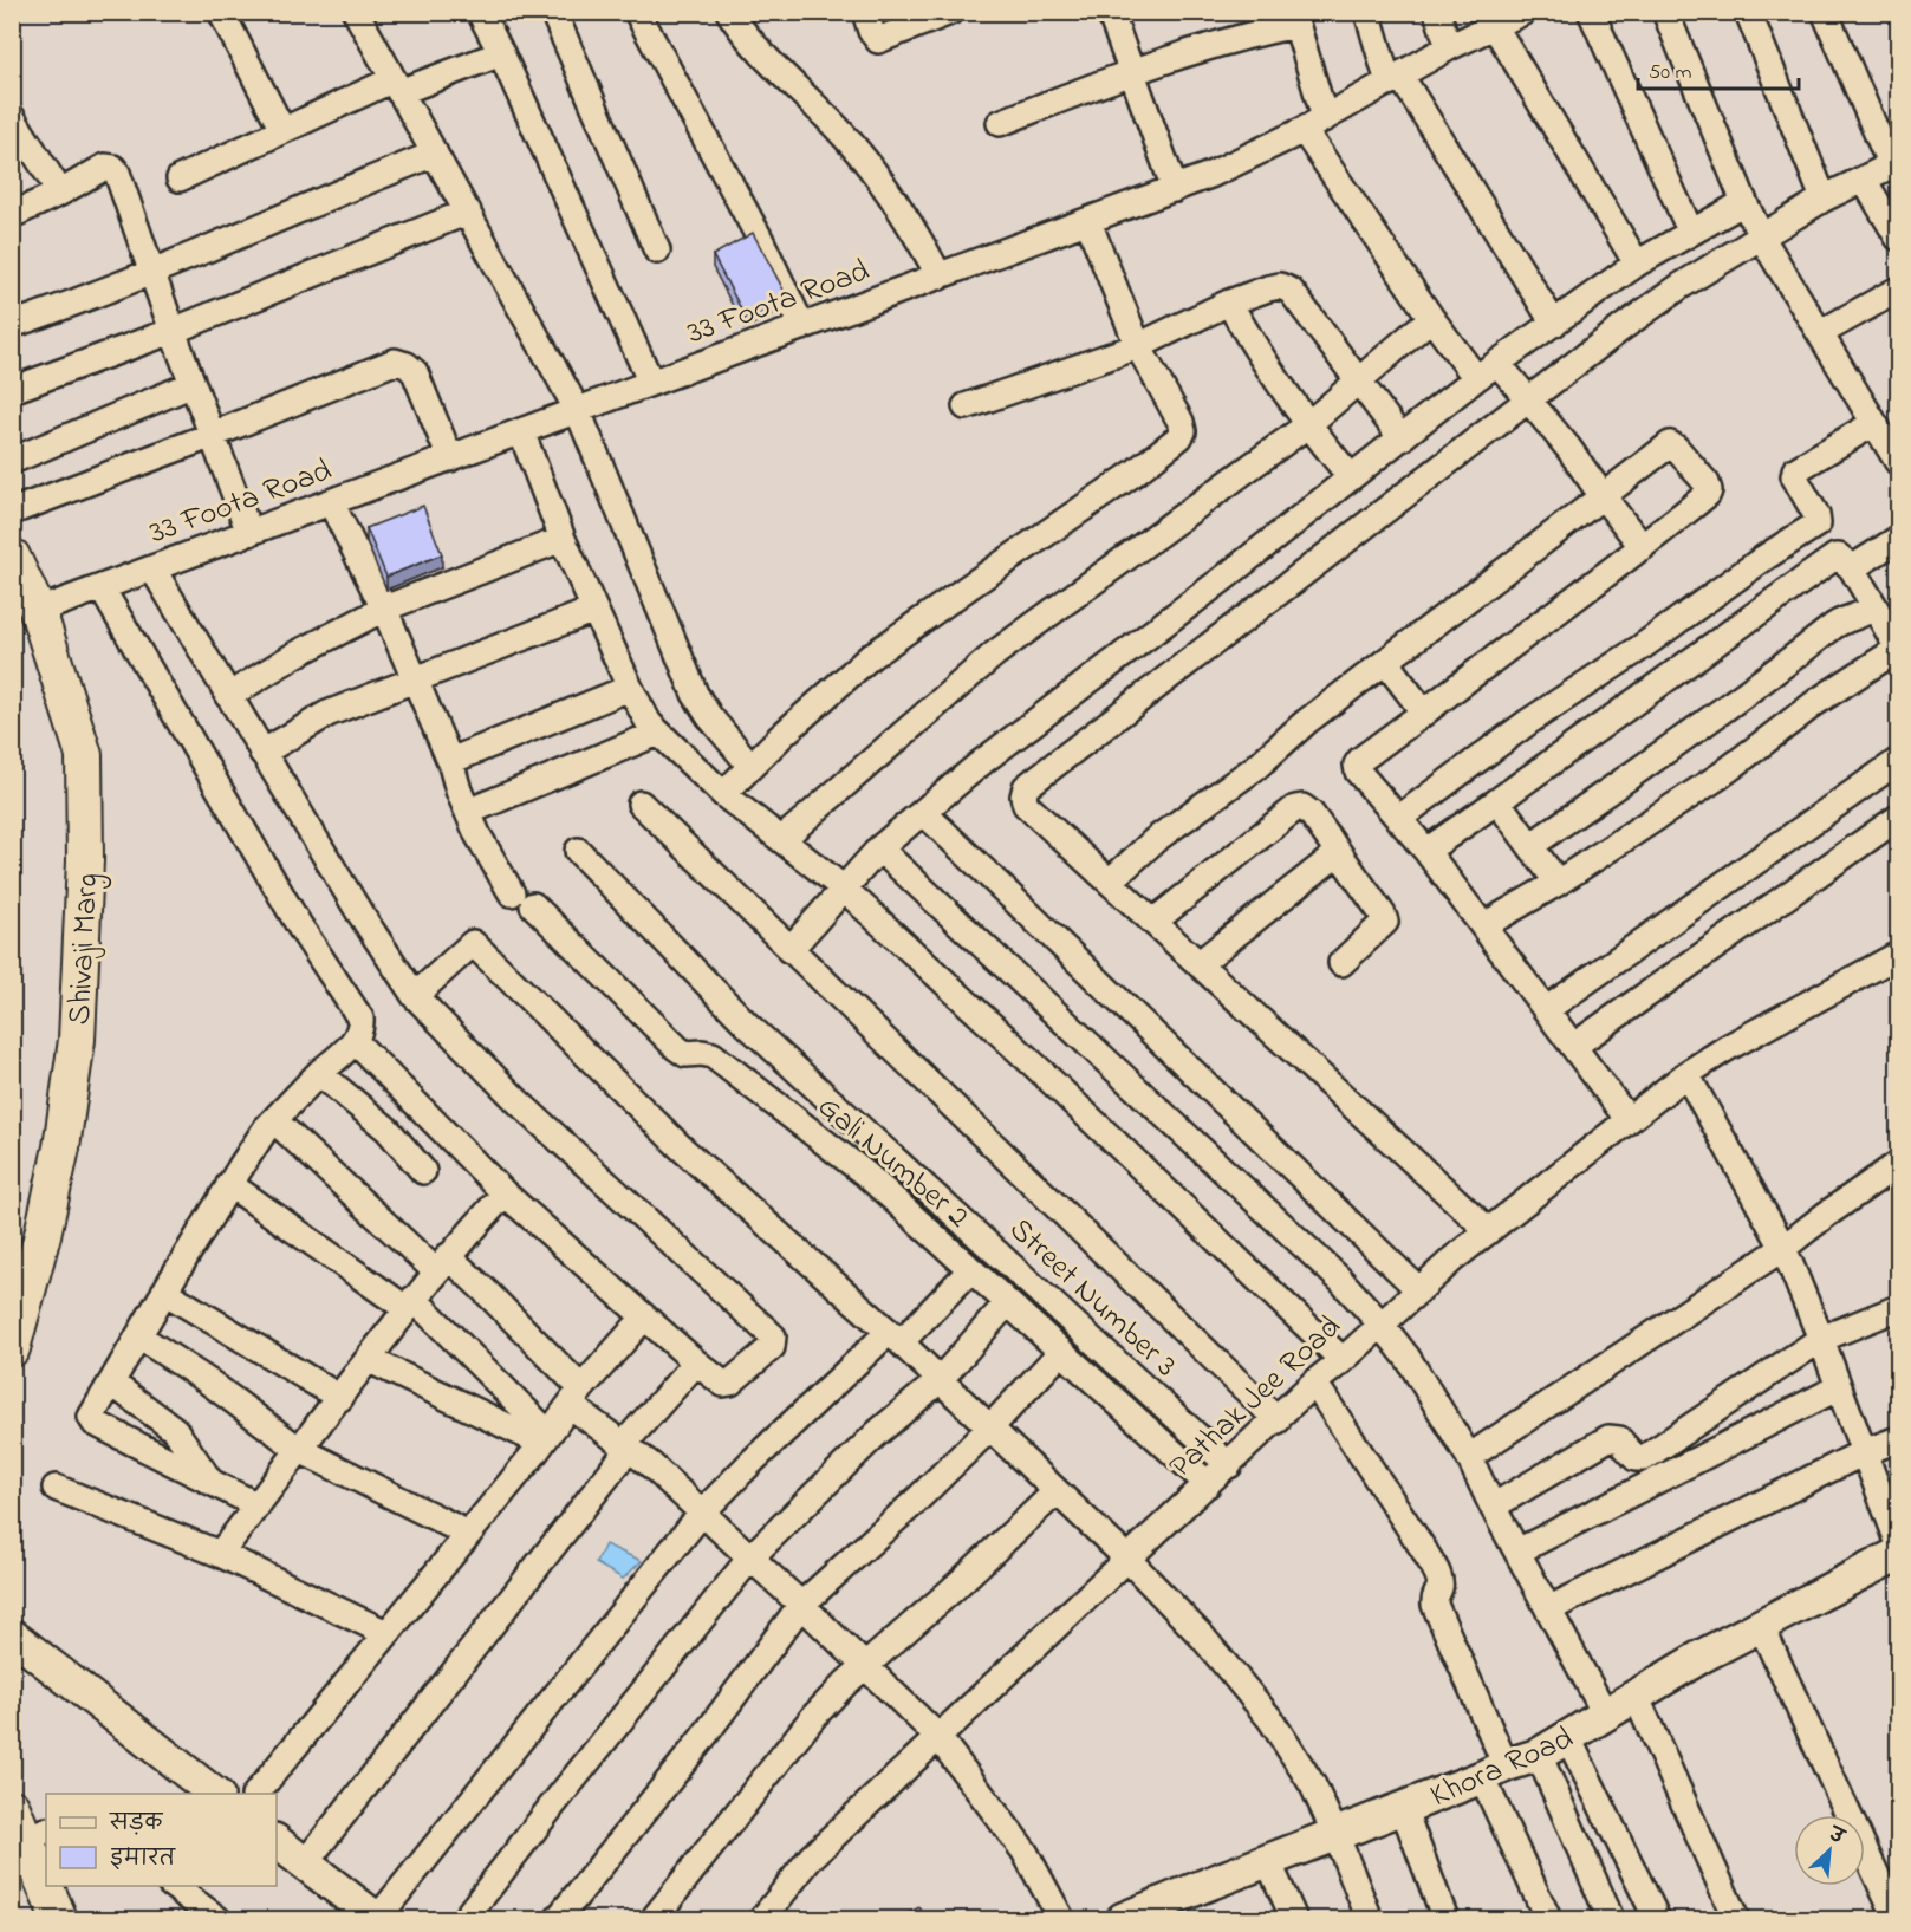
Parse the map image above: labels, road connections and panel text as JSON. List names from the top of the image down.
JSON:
{
  "streets": {
    "main road": ["Shivaji Marg"],
    "street": [
      "33 Foota Road",
      "Gali Number 2",
      "Street Number 3",
      "Pathak Jee Road",
      "Khora Road"
    ]
  },
  "crossings": [
    ["33 Foota Road", "Shivaji Marg"],
    ["33 Foota Road", "Gali Number 2"],
    ["Gali Number 2", "Pathak Jee Road"],
    ["Street Number 3", "Pathak Jee Road"]
  ],
  "legend": ["सड़क", "इमारत"],
  "scale_bar": "50 m",
  "north": "top right"
}
